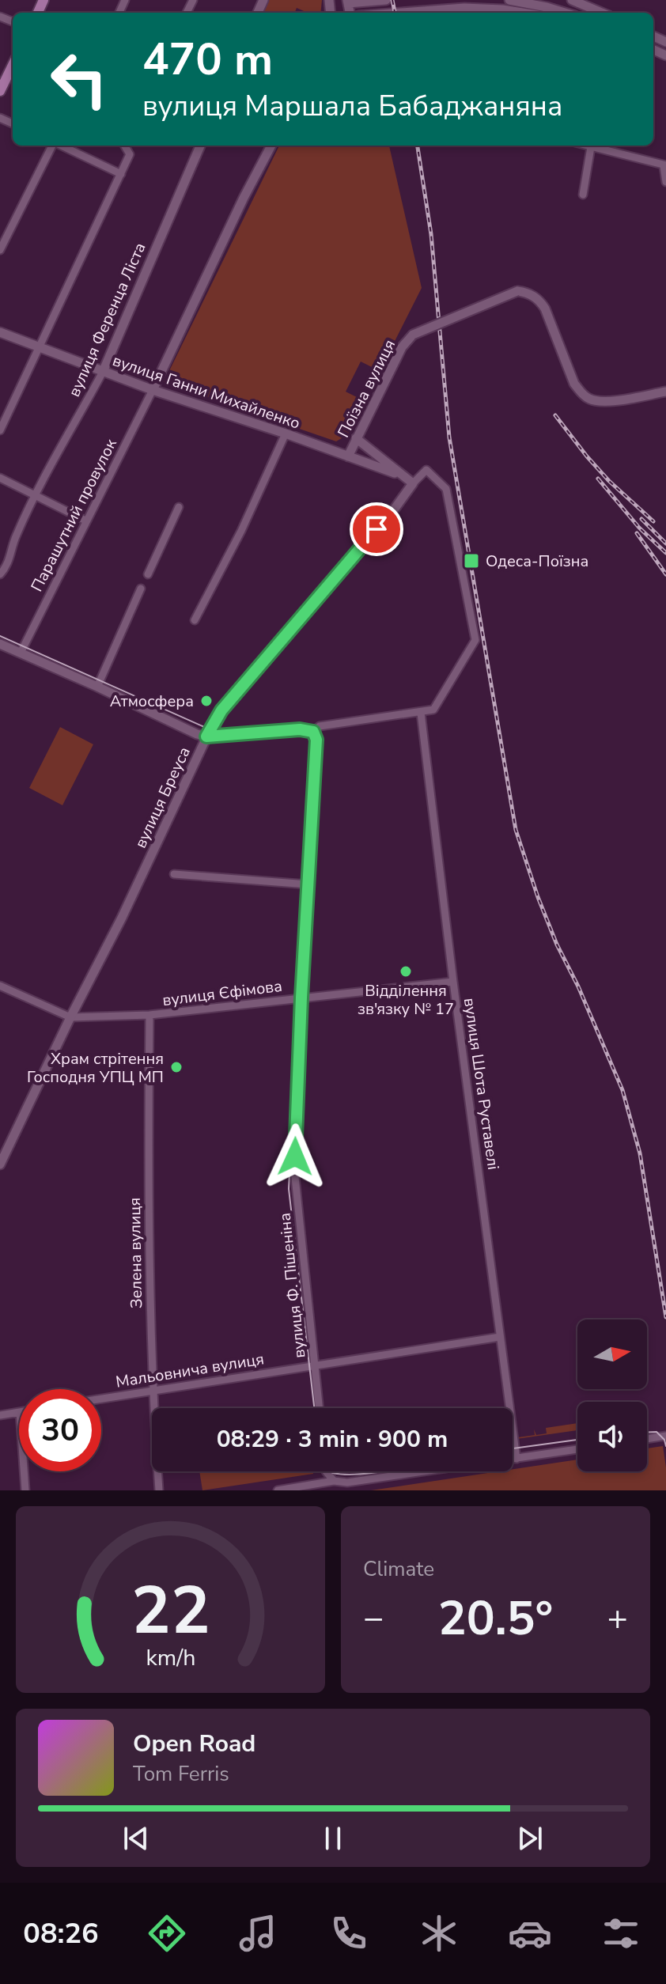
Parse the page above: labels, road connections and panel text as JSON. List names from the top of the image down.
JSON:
{
  "streets": {
    "street": [
      "вулиця Ференца Ліста",
      "Поїзна вулиця",
      "вулиця Ганни Михайленко",
      "Парашутний провулок",
      "вулиця Бреуса",
      "вулиця Єфімова",
      "вулиця Шота Руставелі",
      "Зелена вулиця",
      "вулиця Ф. Пішеніна",
      "Мальовнича вулиця"
    ]
  },
  "crossings": [
    ["вулиця Ференца Ліста", "вулиця Ганни Михайленко"],
    ["Поїзна вулиця", "вулиця Ганни Михайленко"],
    ["вулиця Ганни Михайленко", "Парашутний провулок"],
    ["вулиця Ганни Михайленко", "вулиця Бреуса"],
    ["вулиця Бреуса", "вулиця Єфімова"],
    ["вулиця Єфімова", "вулиця Шота Руставелі"],
    ["вулиця Єфімова", "Зелена вулиця"],
    ["вулиця Єфімова", "вулиця Ф. Пішеніна"],
    ["вулиця Шота Руставелі", "Мальовнича вулиця"],
    ["Зелена вулиця", "Мальовнича вулиця"],
    ["вулиця Ф. Пішеніна", "Мальовнича вулиця"]
  ],
  "places": {
    "transit": ["Одеса-Поїзна"],
    "other": ["Атмосфера", "Відділення зв'язку № 17", "Храм стрітення Господня УПЦ МП"]
  },
  "north": "right",
  "page": {
    "turn": ["470 m", "вулиця Маршала Бабаджаняна"],
    "limit": "30",
    "trip": "08:29 · 3 min · 900 m",
    "tile": "Climate",
    "heat": ["−", "20.5°", "+"],
    "song": ["Open Road", "Tom Ferris"],
    "tabs": "08:26",
    "gauge": ["22", "km/h"]
  }
}
